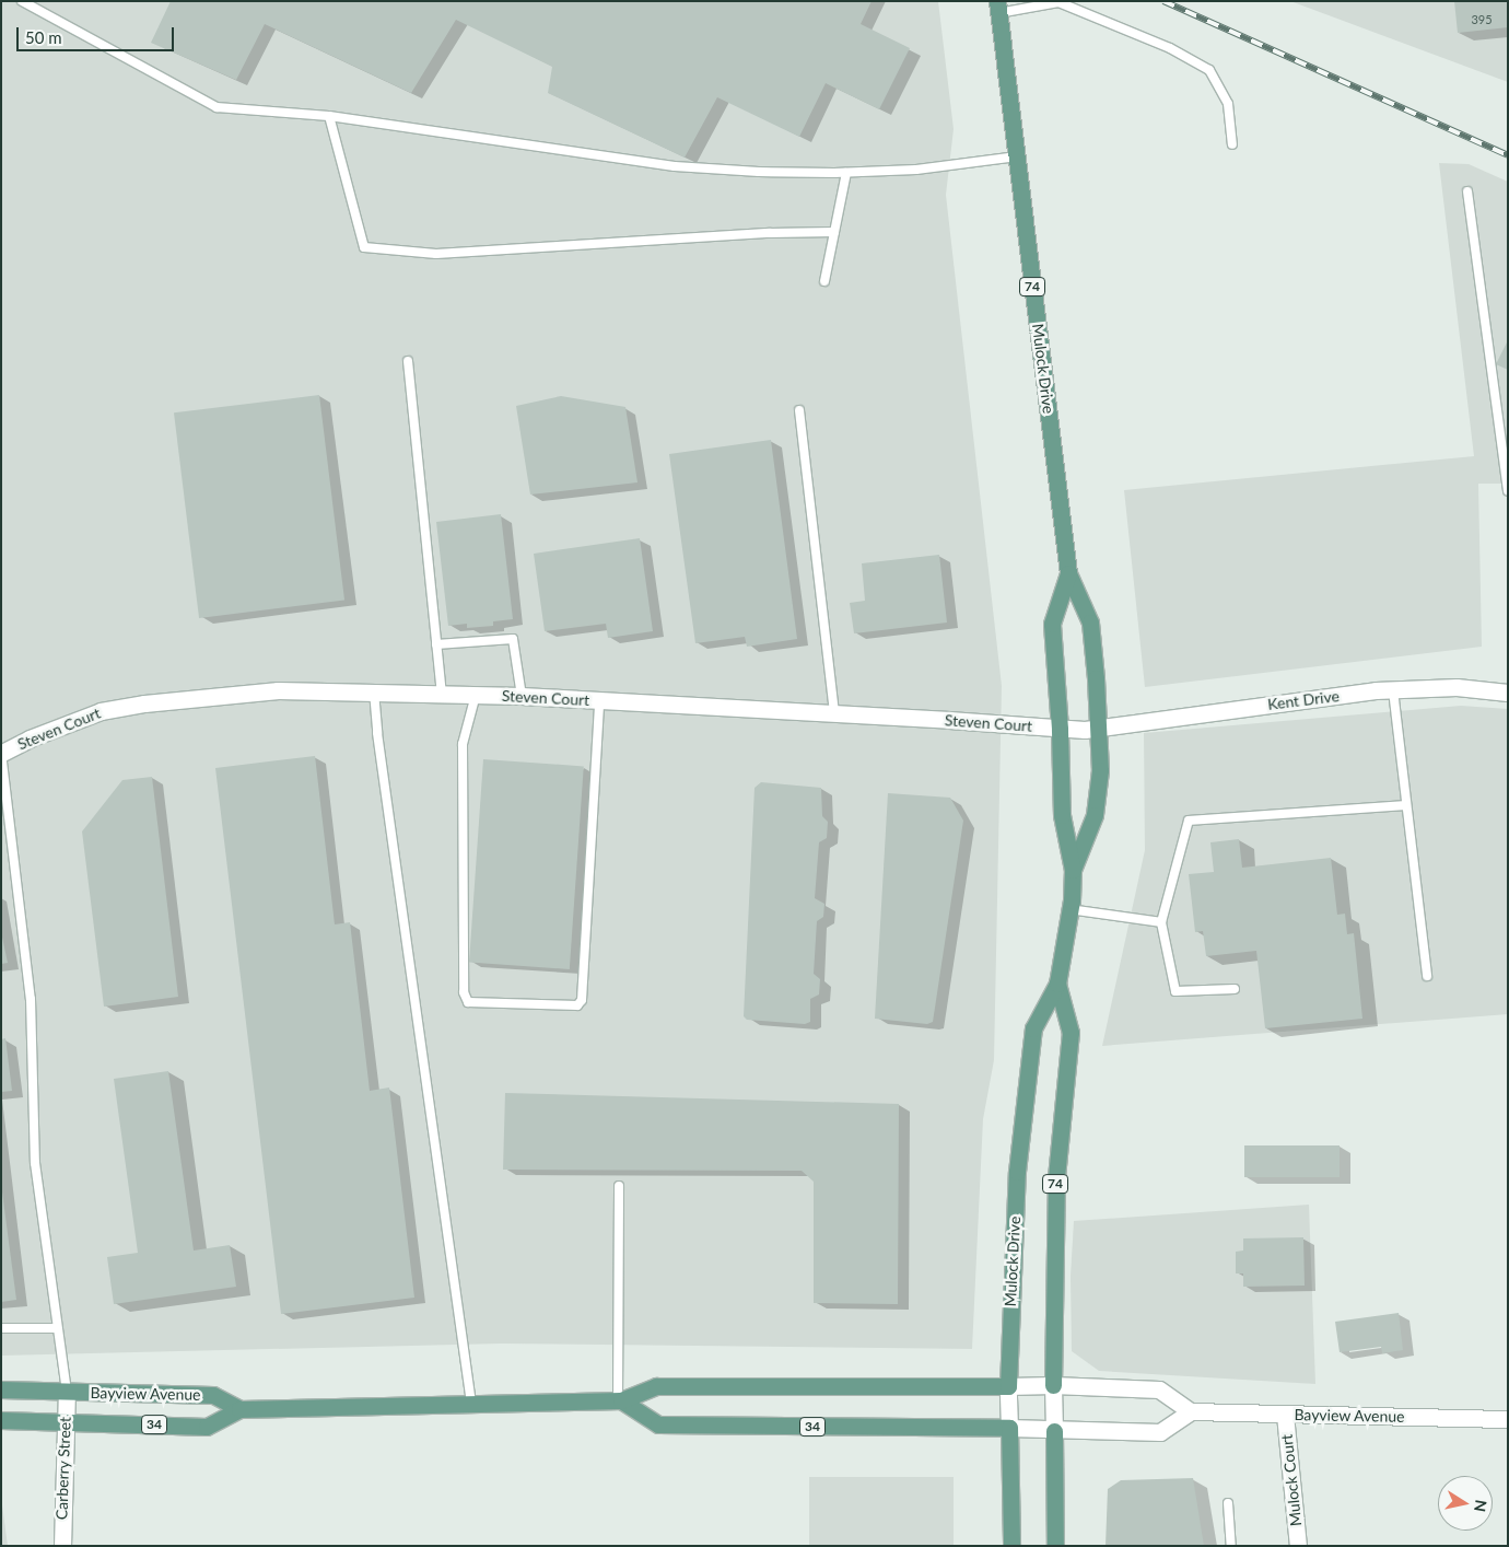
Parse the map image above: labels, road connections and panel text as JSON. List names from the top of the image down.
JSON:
{
  "streets": {
    "main road": [
      "74",
      "Mulock Drive",
      "Bayview Avenue",
      "34"
    ],
    "street": [
      "Steven Court",
      "Kent Drive",
      "Carberry Street",
      "Mulock Court"
    ]
  },
  "crossings": [
    ["Mulock Drive", "Steven Court"],
    ["Mulock Drive", "Kent Drive"],
    ["Mulock Drive", "34"],
    ["Steven Court", "Kent Drive"],
    ["Bayview Avenue", "34"],
    ["Bayview Avenue", "Carberry Street"],
    ["Bayview Avenue", "Mulock Court"]
  ],
  "house_numbers": ["395"],
  "scale_bar": "50 m",
  "north": "right"
}
